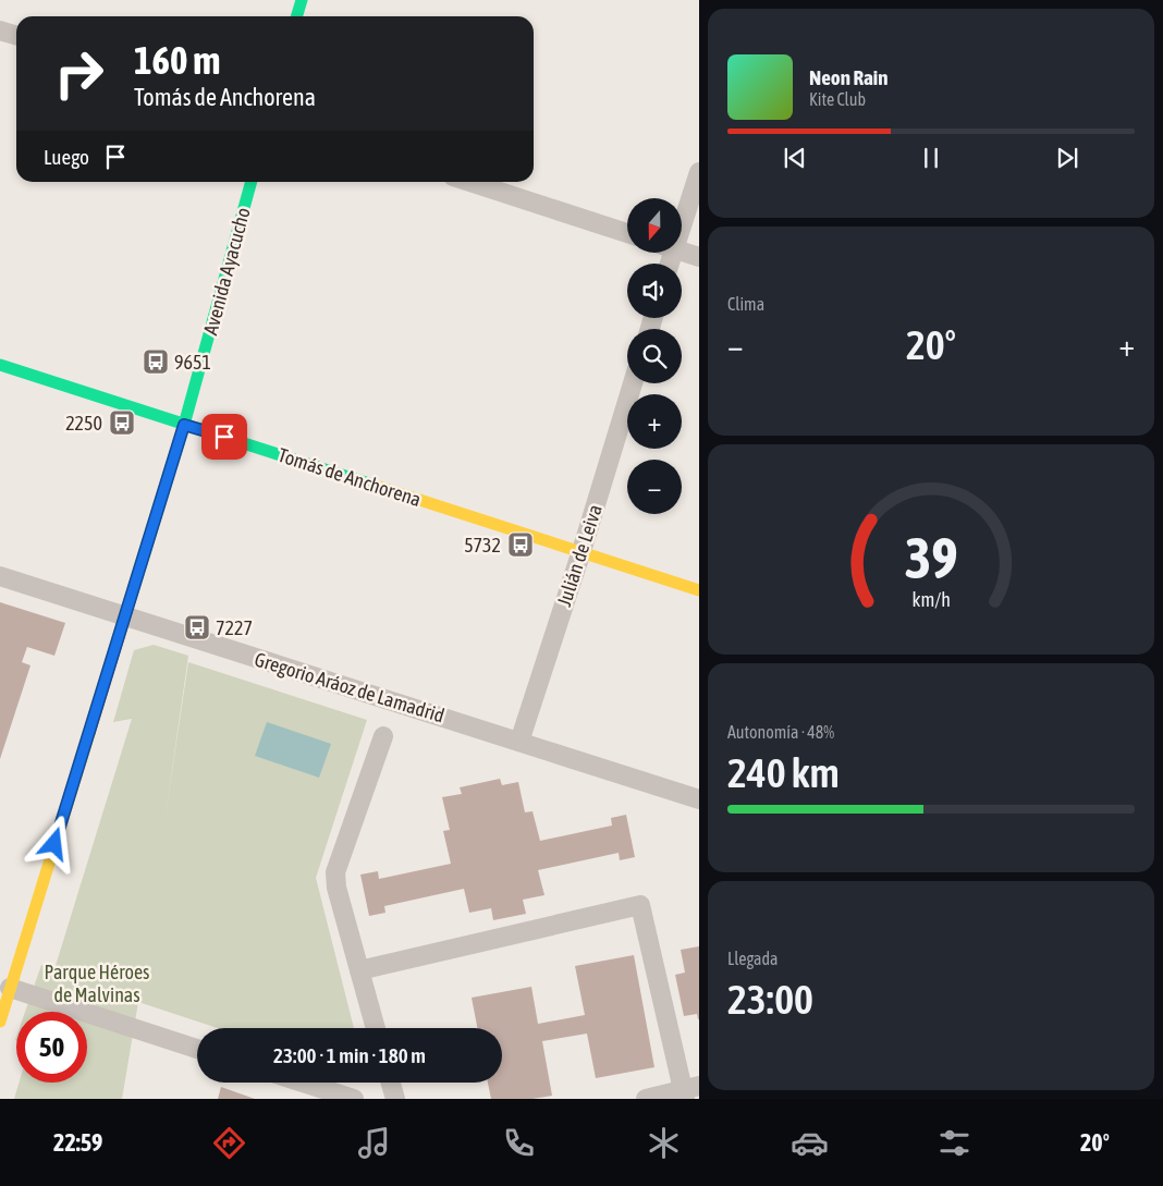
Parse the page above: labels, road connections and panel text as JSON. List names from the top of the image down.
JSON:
{
  "streets": {
    "main road": ["Avenida Ayacucho", "Tomás de Anchorena"],
    "street": ["Julián de Leiva", "Gregorio Aráoz de Lamadrid"]
  },
  "crossings": [
    ["Avenida Ayacucho", "Tomás de Anchorena"],
    ["Avenida Ayacucho", "Gregorio Aráoz de Lamadrid"],
    ["Tomás de Anchorena", "Julián de Leiva"],
    ["Julián de Leiva", "Gregorio Aráoz de Lamadrid"]
  ],
  "parks": ["Parque Héroes de Malvinas"],
  "places": {
    "bus stop": [
      "9651",
      "2250",
      "5732",
      "7227"
    ]
  },
  "north": "bottom",
  "page": {
    "turn": ["160 m", "Tomás de Anchorena"],
    "song": ["Neon Rain", "Kite Club"],
    "then": "Luego",
    "map_buttons": ["+", "−"],
    "tile": [
      "Clima",
      ["Autonomía · 48%", "240 km"],
      ["Llegada", "23:00"]
    ],
    "heat": ["−", "20°", "+"],
    "limit": "50",
    "trip": "23:00 · 1 min · 180 m",
    "tabs": ["22:59", "20°"],
    "gauge": ["39", "km/h"]
  }
}
